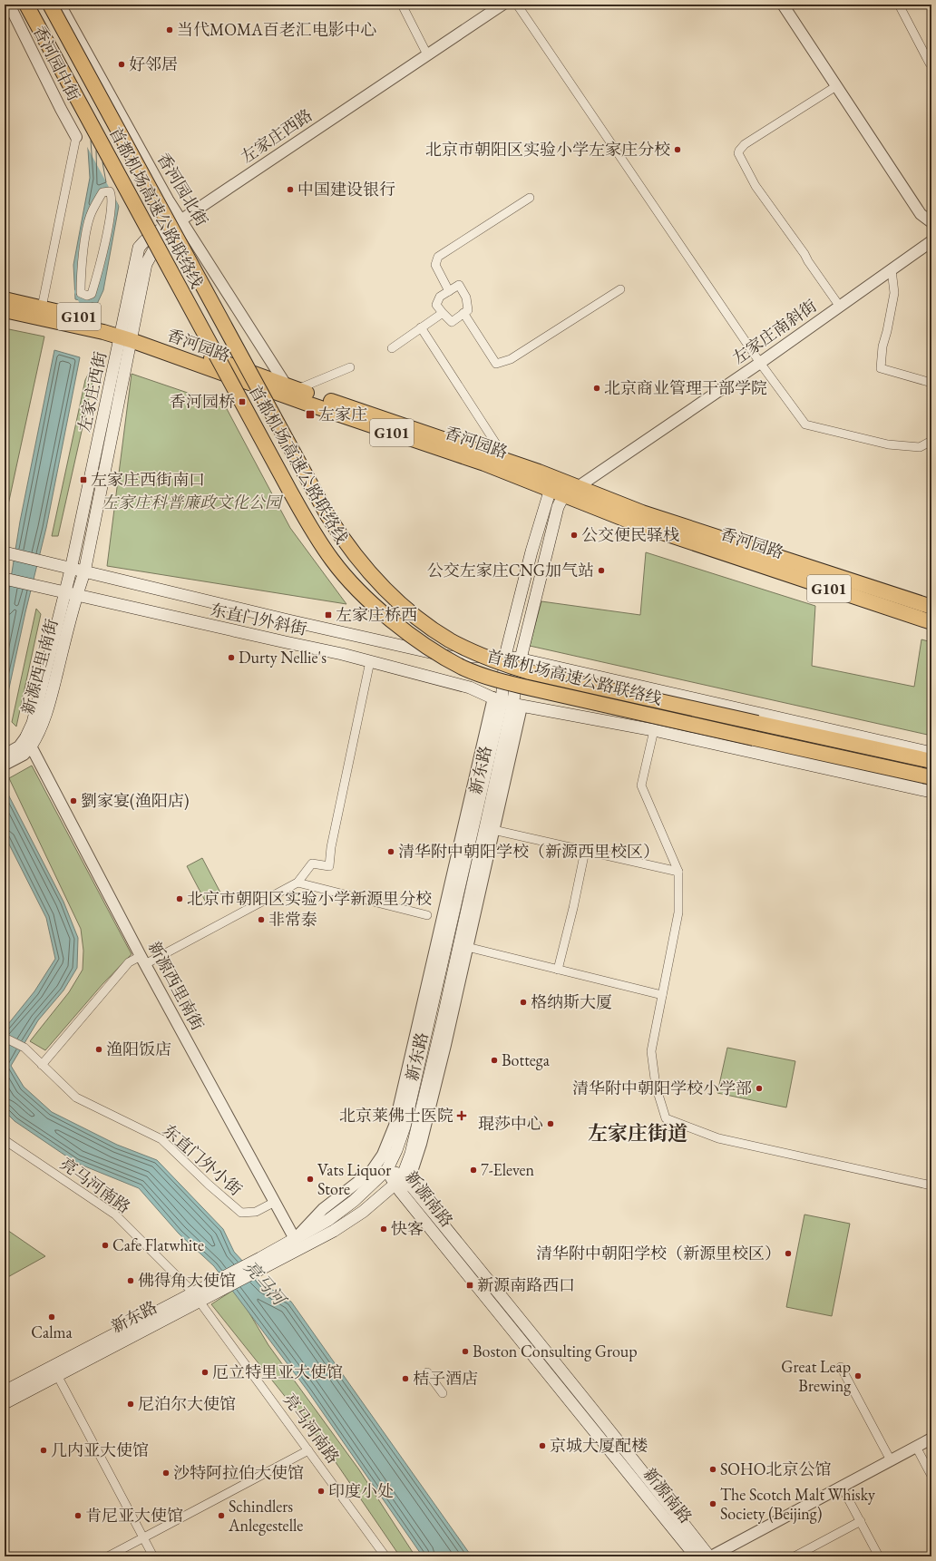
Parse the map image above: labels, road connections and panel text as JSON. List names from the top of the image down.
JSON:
{
  "streets": {
    "highway": ["首都机场高速公路联络线", "G101", "香河园路"],
    "main road": [
      "左家庄西路",
      "左家庄西街",
      "东直门外斜街",
      "新源西里南街",
      "新东路",
      "新源南路"
    ],
    "street": [
      "香河园中街",
      "香河园北街",
      "左家庄南斜街",
      "东直门外小街",
      "亮马河南路"
    ]
  },
  "crossings": [
    ["左家庄西路", "香河园北街"],
    ["左家庄西路", "香河园路"],
    ["左家庄西路", "左家庄西街"],
    ["香河园北街", "香河园路"],
    ["左家庄南斜街", "香河园路"],
    ["左家庄南斜街", "新东路"],
    ["香河园路", "左家庄西街"],
    ["香河园路", "新东路"],
    ["左家庄西街", "东直门外斜街"],
    ["左家庄西街", "新源西里南街"],
    ["东直门外斜街", "新源西里南街"],
    ["东直门外斜街", "新东路"],
    ["新源西里南街", "新东路"],
    ["新源西里南街", "东直门外小街"],
    ["新东路", "亮马河南路"],
    ["新东路", "新源南路"]
  ],
  "districts": ["左家庄街道"],
  "water": ["亮马河"],
  "parks": ["左家庄科普廉政文化公园"],
  "places": {
    "other": [
      "当代MOMA百老汇电影中心",
      "好邻居",
      "北京市朝阳区实验小学左家庄分校",
      "中国建设银行",
      "北京商业管理干部学院",
      "公交便民驿栈",
      "公交左家庄CNG加气站",
      "Durty Nellie's",
      "劉家宴(渔阳店)",
      "清华附中朝阳学校（新源西里校区）",
      "北京市朝阳区实验小学新源里分校",
      "非常泰",
      "格纳斯大厦",
      "渔阳饭店",
      "Bottega",
      "清华附中朝阳学校小学部",
      "琨莎中心",
      "7-Eleven",
      "Vats Liquor Store",
      "快客",
      "Cafe Flatwhite",
      "清华附中朝阳学校（新源里校区）",
      "佛得角大使馆",
      "Calma",
      "Boston Consulting Group",
      "厄立特里亚大使馆",
      "Great Leap Brewing",
      "桔子酒店",
      "尼泊尔大使馆",
      "京城大厦配楼",
      "几内亚大使馆",
      "SOHO北京公馆",
      "沙特阿拉伯大使馆",
      "印度小处",
      "The Scotch Malt Whisky Society (Beijing)",
      "肯尼亚大使馆",
      "Schindlers Anlegestelle"
    ],
    "transit": [
      "香河园桥",
      "左家庄",
      "左家庄西街南口",
      "左家庄桥西",
      "新源南路西口"
    ],
    "health": ["北京莱佛士医院"]
  }
}
